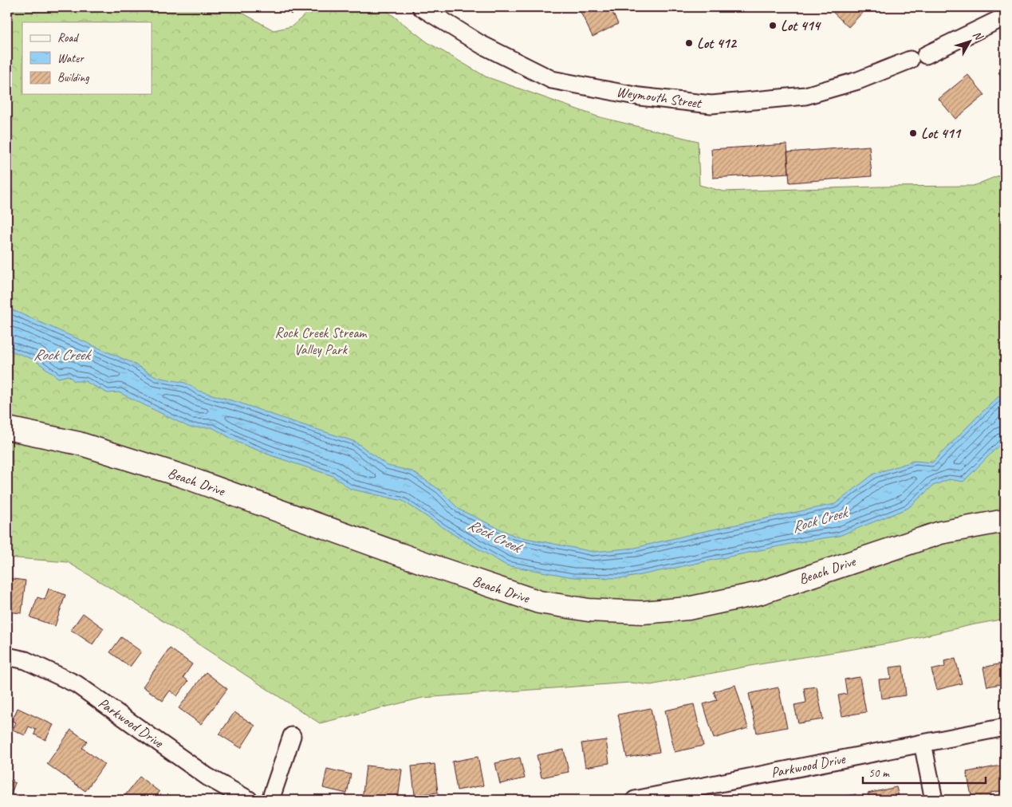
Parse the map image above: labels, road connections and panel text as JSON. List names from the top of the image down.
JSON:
{
  "streets": {
    "street": ["Weymouth Street", "Beach Drive", "Parkwood Drive"]
  },
  "water": ["Rock Creek"],
  "parks": ["Rock Creek Stream Valley Park"],
  "places": ["Lot 414", "Lot 412", "Lot 411"],
  "legend": ["Road", "Water", "Building"],
  "scale_bar": "50 m",
  "north": "top right"
}
